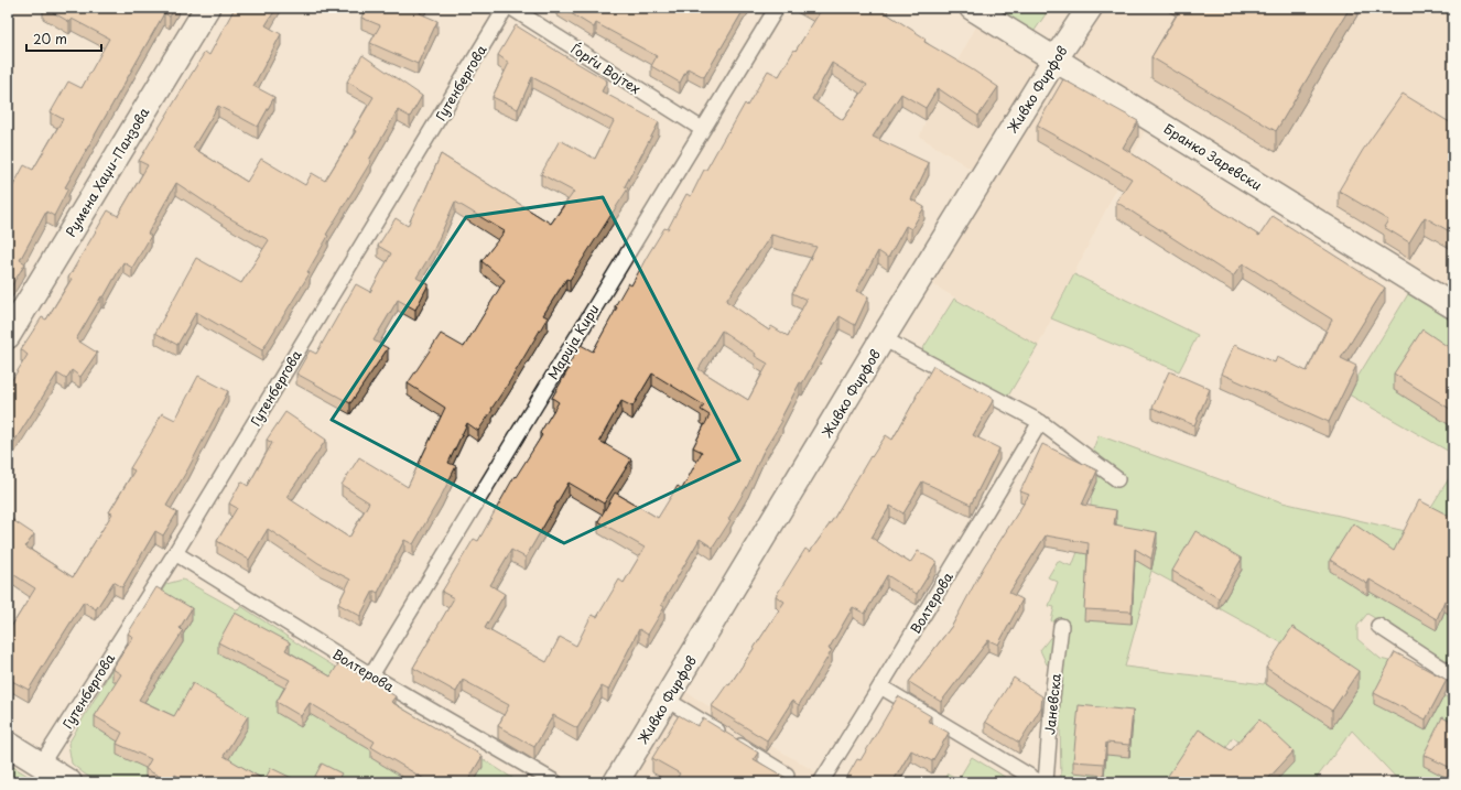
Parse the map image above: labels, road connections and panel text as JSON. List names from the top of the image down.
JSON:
{
  "streets": {
    "street": ["Живко Фирфов", "Бранко Заревски", "Румена Хаџи-Панзова"],
    "lane": [
      "Ѓорѓи Војтех",
      "Гутенбергова",
      "Марија Кири",
      "Волтерова",
      "Јаневска"
    ]
  },
  "crossings": [
    ["Ѓорѓи Војтех", "Марија Кири"],
    ["Гутенбергова", "Волтерова"],
    ["Живко Фирфов", "Бранко Заревски"],
    ["Марија Кири", "Волтерова"]
  ],
  "scale_bar": "20 m"
}
